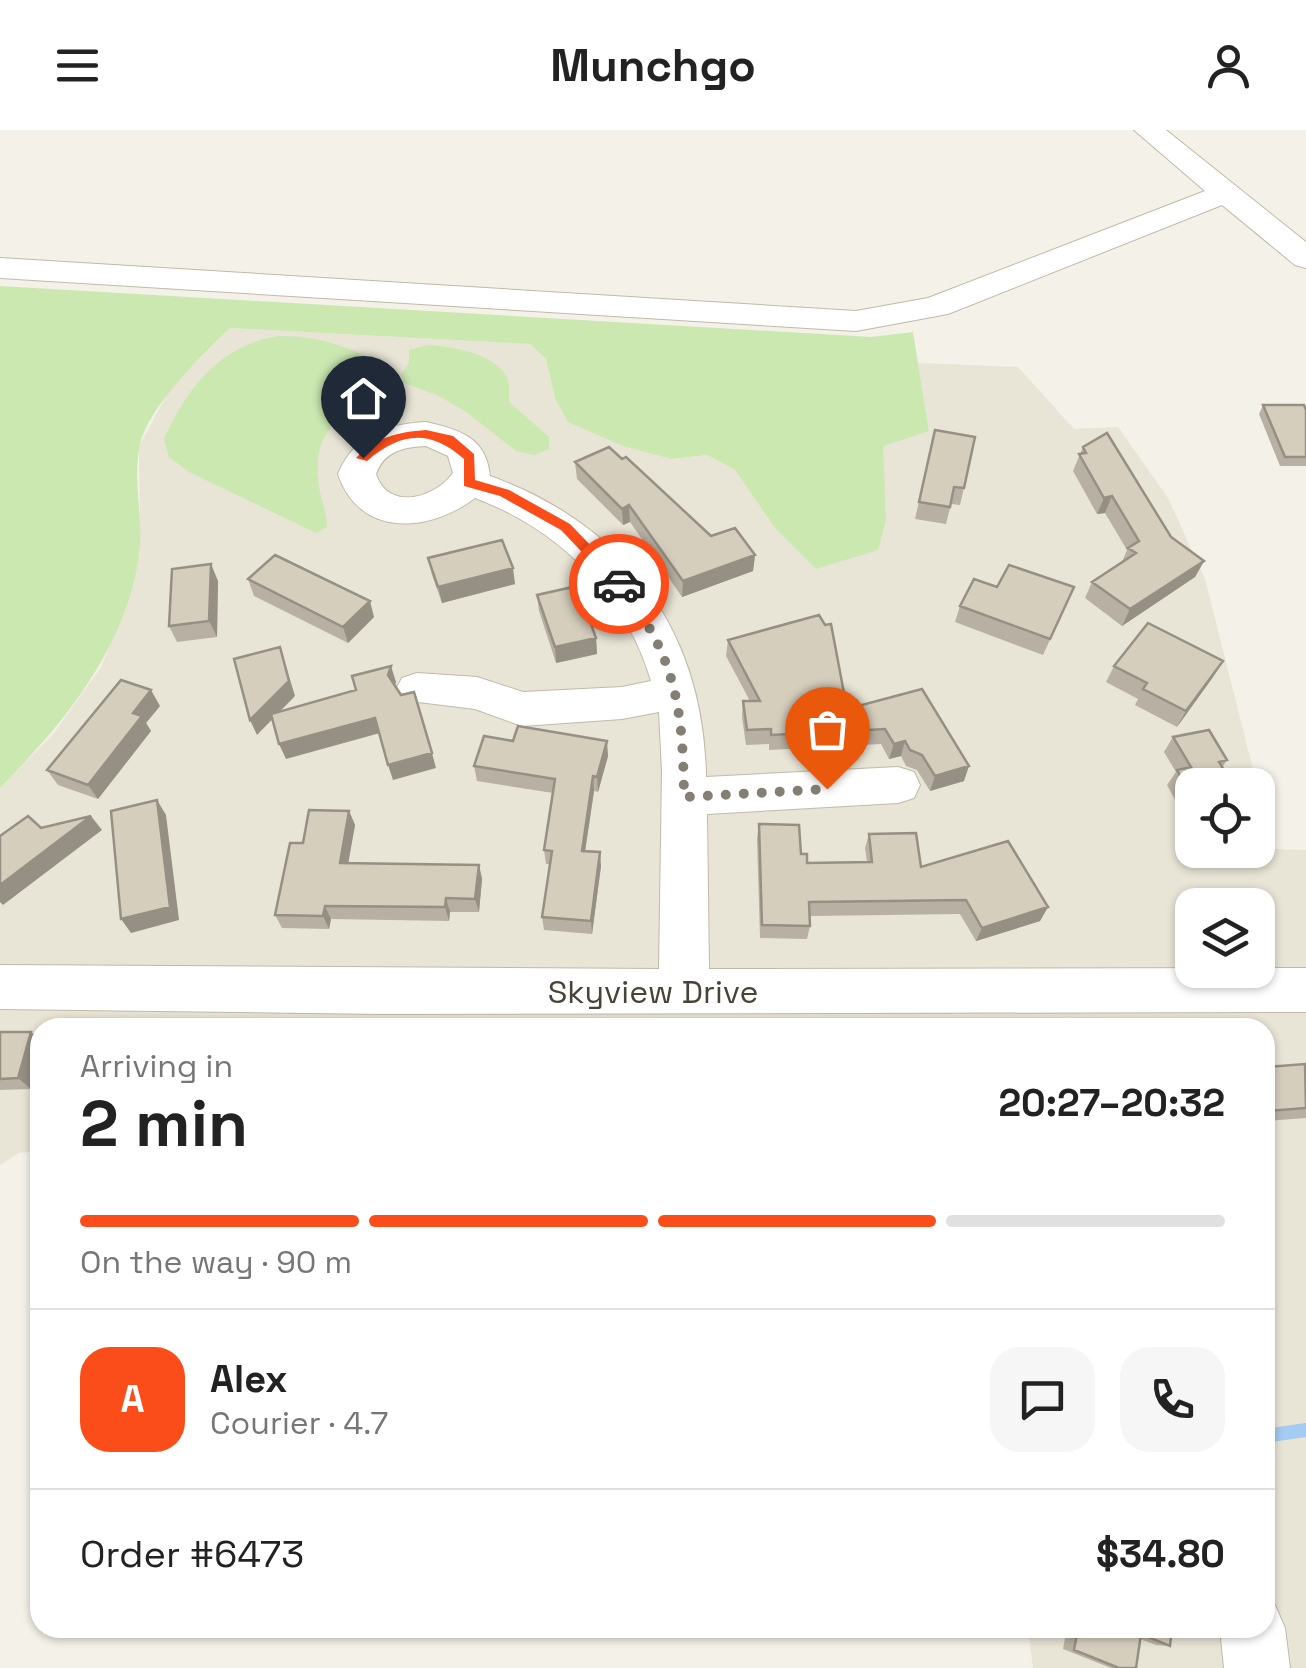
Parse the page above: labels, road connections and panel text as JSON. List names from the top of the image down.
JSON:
{
  "streets": {
    "street": ["Skyview Drive"]
  },
  "page": {
    "header": "Munchgo",
    "heading": ["2 min", "Arriving in", "20:27–20:32"],
    "panel": [
      "Alex",
      "Courier · 4.7",
      "Order #6473",
      "$34.80"
    ],
    "bar": "On the way · 90 m",
    "round": "A"
  }
}
